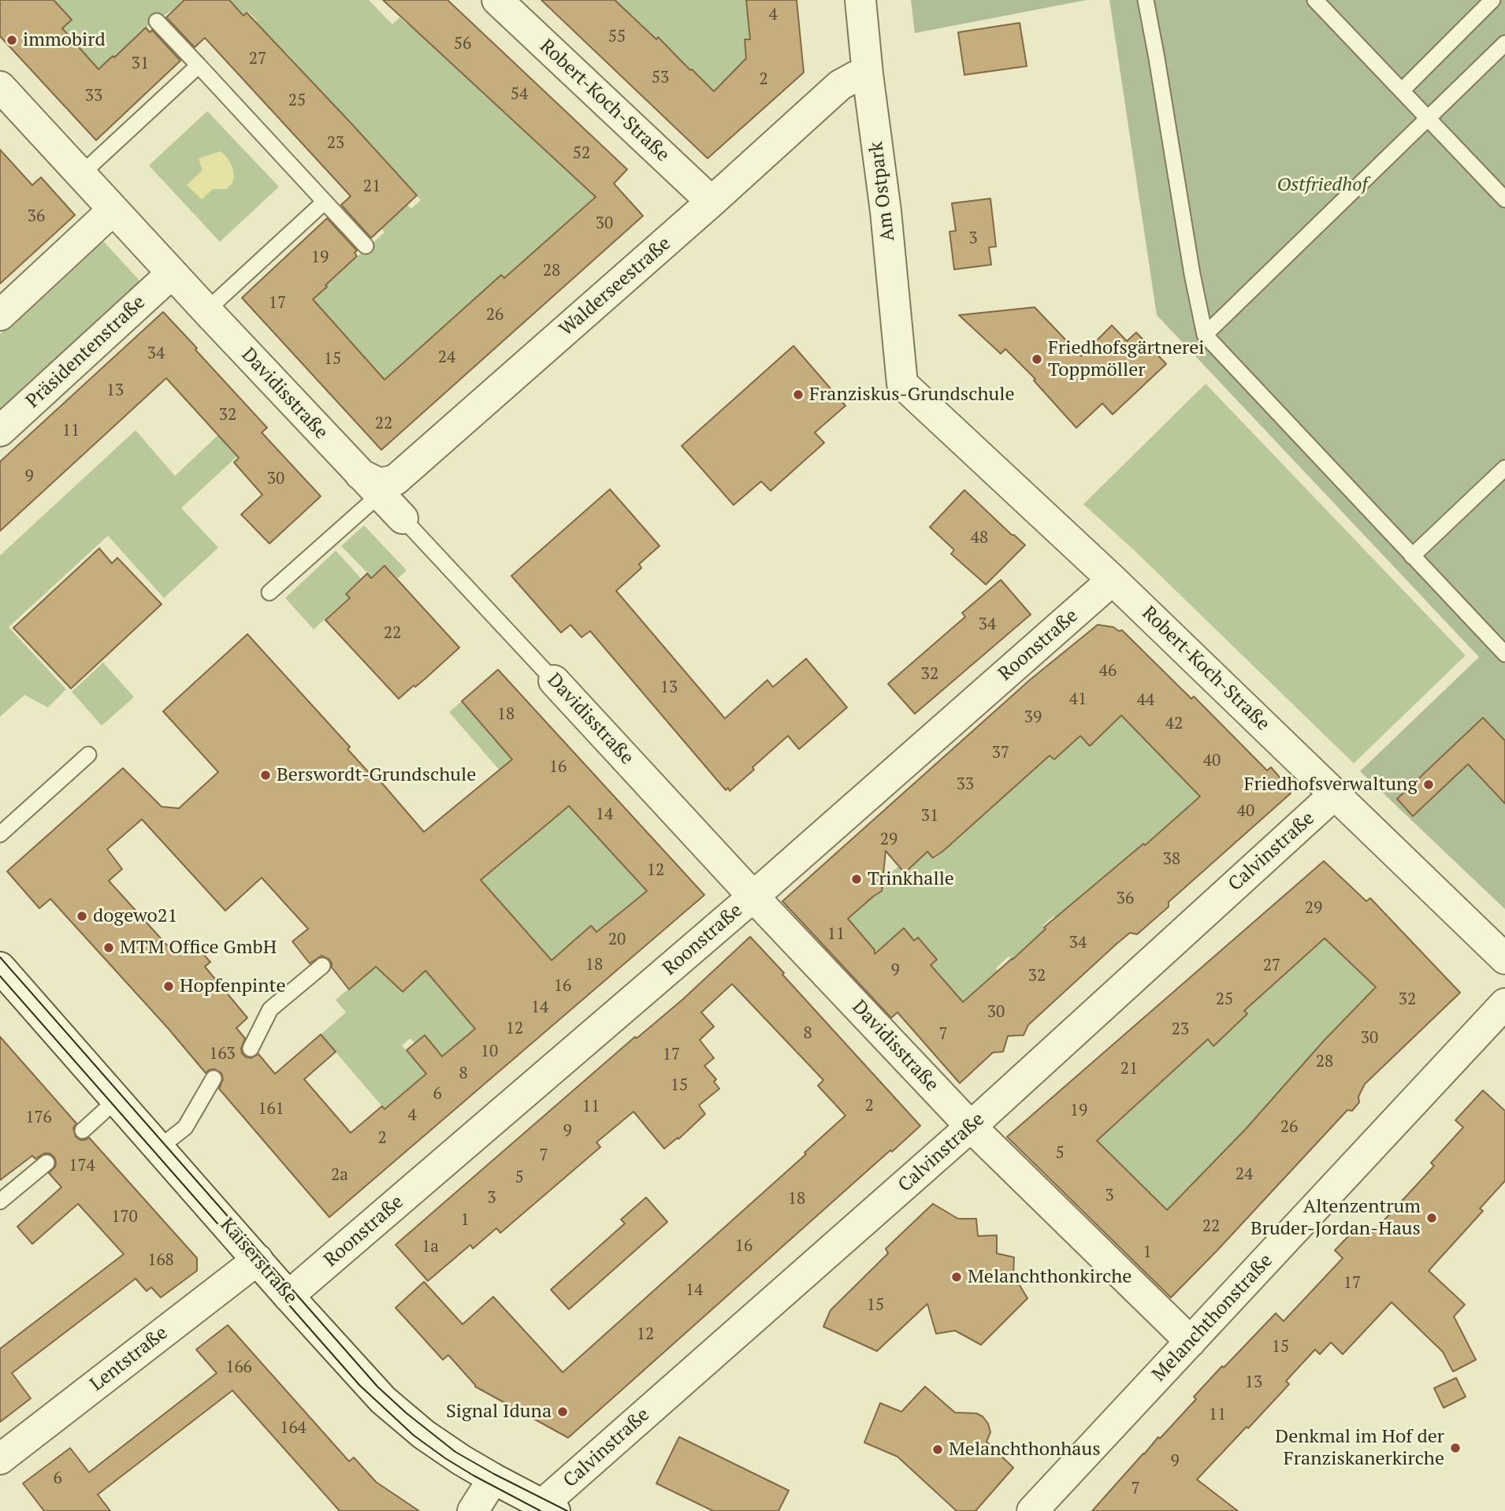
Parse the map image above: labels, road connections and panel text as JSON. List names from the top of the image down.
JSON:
{
  "streets": {
    "street": [
      "Robert-Koch-Straße",
      "Am Ostpark",
      "Walderseestraße",
      "Präsidentenstraße",
      "Davidisstraße",
      "Roonstraße",
      "Calvinstraße",
      "Kaiserstraße",
      "Melanchthonstraße",
      "Lentstraße"
    ]
  },
  "crossings": [
    ["Robert-Koch-Straße", "Am Ostpark"],
    ["Robert-Koch-Straße", "Walderseestraße"],
    ["Robert-Koch-Straße", "Roonstraße"],
    ["Robert-Koch-Straße", "Calvinstraße"],
    ["Am Ostpark", "Walderseestraße"],
    ["Walderseestraße", "Davidisstraße"],
    ["Präsidentenstraße", "Davidisstraße"],
    ["Davidisstraße", "Roonstraße"],
    ["Davidisstraße", "Calvinstraße"],
    ["Davidisstraße", "Melanchthonstraße"],
    ["Roonstraße", "Kaiserstraße"],
    ["Calvinstraße", "Kaiserstraße"],
    ["Kaiserstraße", "Lentstraße"]
  ],
  "parks": ["Ostfriedhof"],
  "places": [
    "immobird",
    "Friedhofsgärtnerei Toppmöller",
    "Franziskus-Grundschule",
    "Berswordt-Grundschule",
    "Friedhofsverwaltung",
    "Trinkhalle",
    "dogewo21",
    "MTM Office GmbH",
    "Hopfenpinte",
    "Altenzentrum Bruder-Jordan-Haus",
    "Melanchthonkirche",
    "Signal Iduna",
    "Denkmal im Hof der Franziskanerkirche",
    "Melanchthonhaus"
  ],
  "house_numbers": [
    "4",
    "55",
    "56",
    "27",
    "31",
    "53",
    "2",
    "54",
    "33",
    "25",
    "23",
    "52",
    "21",
    "36",
    "30",
    "3",
    "19",
    "28",
    "17",
    "26",
    "34",
    "24",
    "15",
    "13",
    "32",
    "22",
    "11",
    "9",
    "30",
    "48",
    "34",
    "22",
    "46",
    "32",
    "13",
    "41",
    "44",
    "18",
    "39",
    "42",
    "37",
    "40",
    "16",
    "33",
    "40",
    "14",
    "31",
    "29",
    "38",
    "12",
    "36",
    "29",
    "11",
    "20",
    "34",
    "18",
    "27",
    "9",
    "32",
    "16",
    "25",
    "32",
    "14",
    "30",
    "12",
    "23",
    "8",
    "7",
    "30",
    "10",
    "163",
    "17",
    "28",
    "21",
    "8",
    "15",
    "6",
    "2",
    "11",
    "161",
    "19",
    "4",
    "176",
    "26",
    "9",
    "2",
    "5",
    "7",
    "174",
    "24",
    "2a",
    "5",
    "3",
    "3",
    "18",
    "170",
    "1",
    "22",
    "16",
    "1a",
    "1",
    "168",
    "17",
    "14",
    "15",
    "12",
    "15",
    "166",
    "13",
    "11",
    "164",
    "9",
    "6",
    "7"
  ]
}
